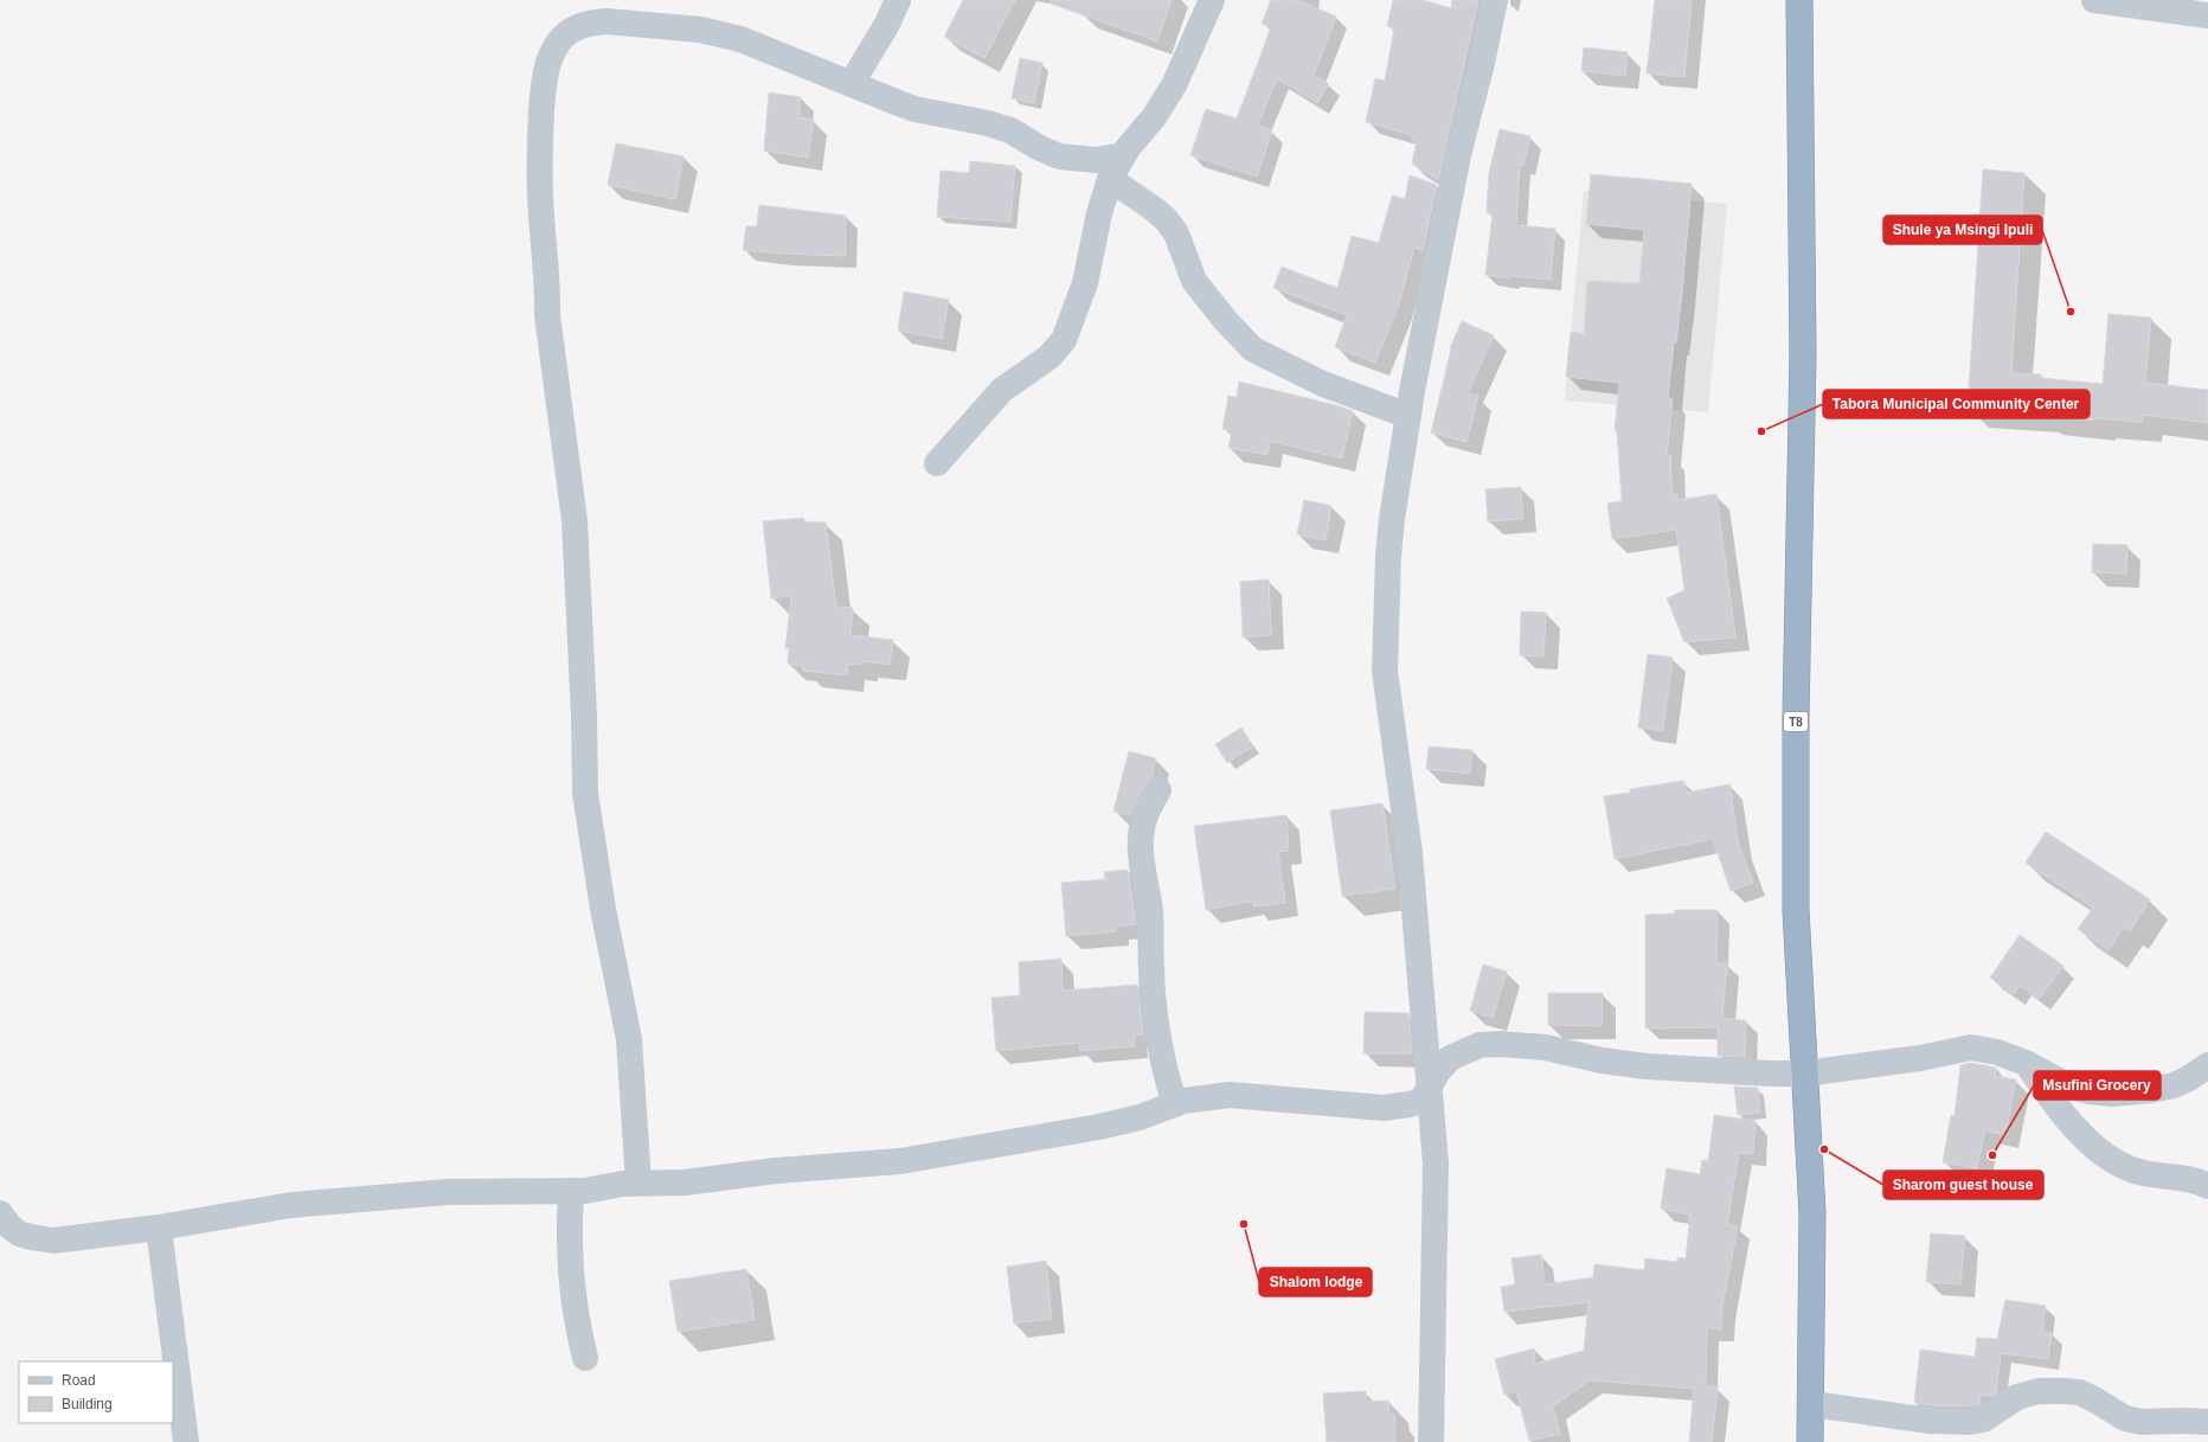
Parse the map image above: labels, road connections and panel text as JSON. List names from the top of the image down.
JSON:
{
  "streets": {
    "highway": ["T8"]
  },
  "places": [
    "Shule ya Msingi Ipuli",
    "Tabora Municipal Community Center",
    "Sharom guest house",
    "Msufini Grocery",
    "Shalom lodge"
  ],
  "legend": ["Road", "Building"]
}
